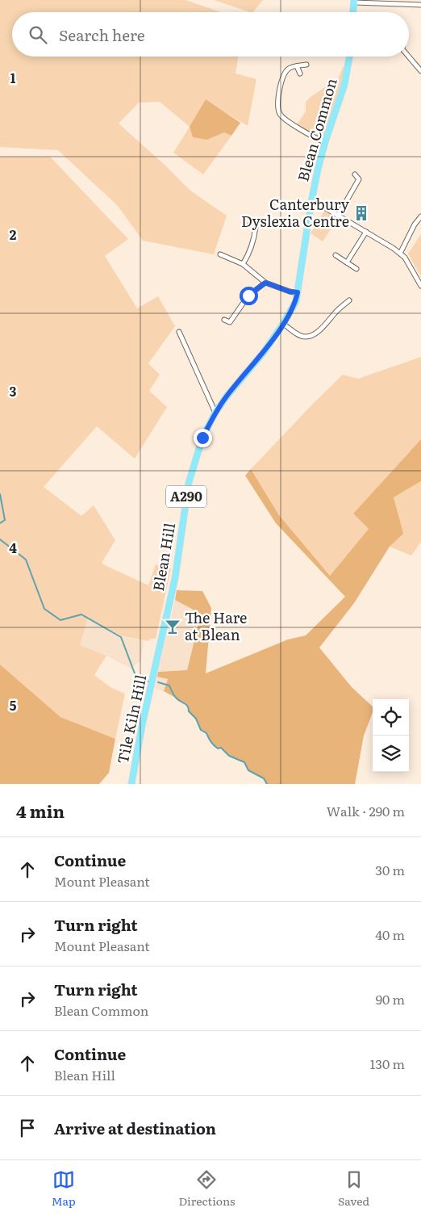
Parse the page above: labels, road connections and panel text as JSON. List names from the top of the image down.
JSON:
{
  "streets": {
    "main road": [
      "Blean Common",
      "A290",
      "Blean Hill",
      "Tile Kiln Hill"
    ]
  },
  "crossings": [
    ["Blean Common", "Blean Hill"],
    ["Blean Hill", "Tile Kiln Hill"]
  ],
  "places": {
    "building": ["Canterbury Dyslexia Centre"],
    "bar": ["The Hare at Blean"]
  },
  "page": {
    "search": "Search here",
    "heading": ["4 min", "Walk · 290 m"],
    "list": [
      ["Continue", "Mount Pleasant", "30 m"],
      ["Turn right", "Mount Pleasant", "40 m"],
      ["Turn right", "Blean Common", "90 m"],
      ["Continue", "Blean Hill", "130 m"],
      "Arrive at destination"
    ],
    "nav": ["Map", "Directions", "Saved"]
  },
  "grid": {
    "rows": [
      "1",
      "2",
      "3",
      "4",
      "5"
    ]
  }
}
